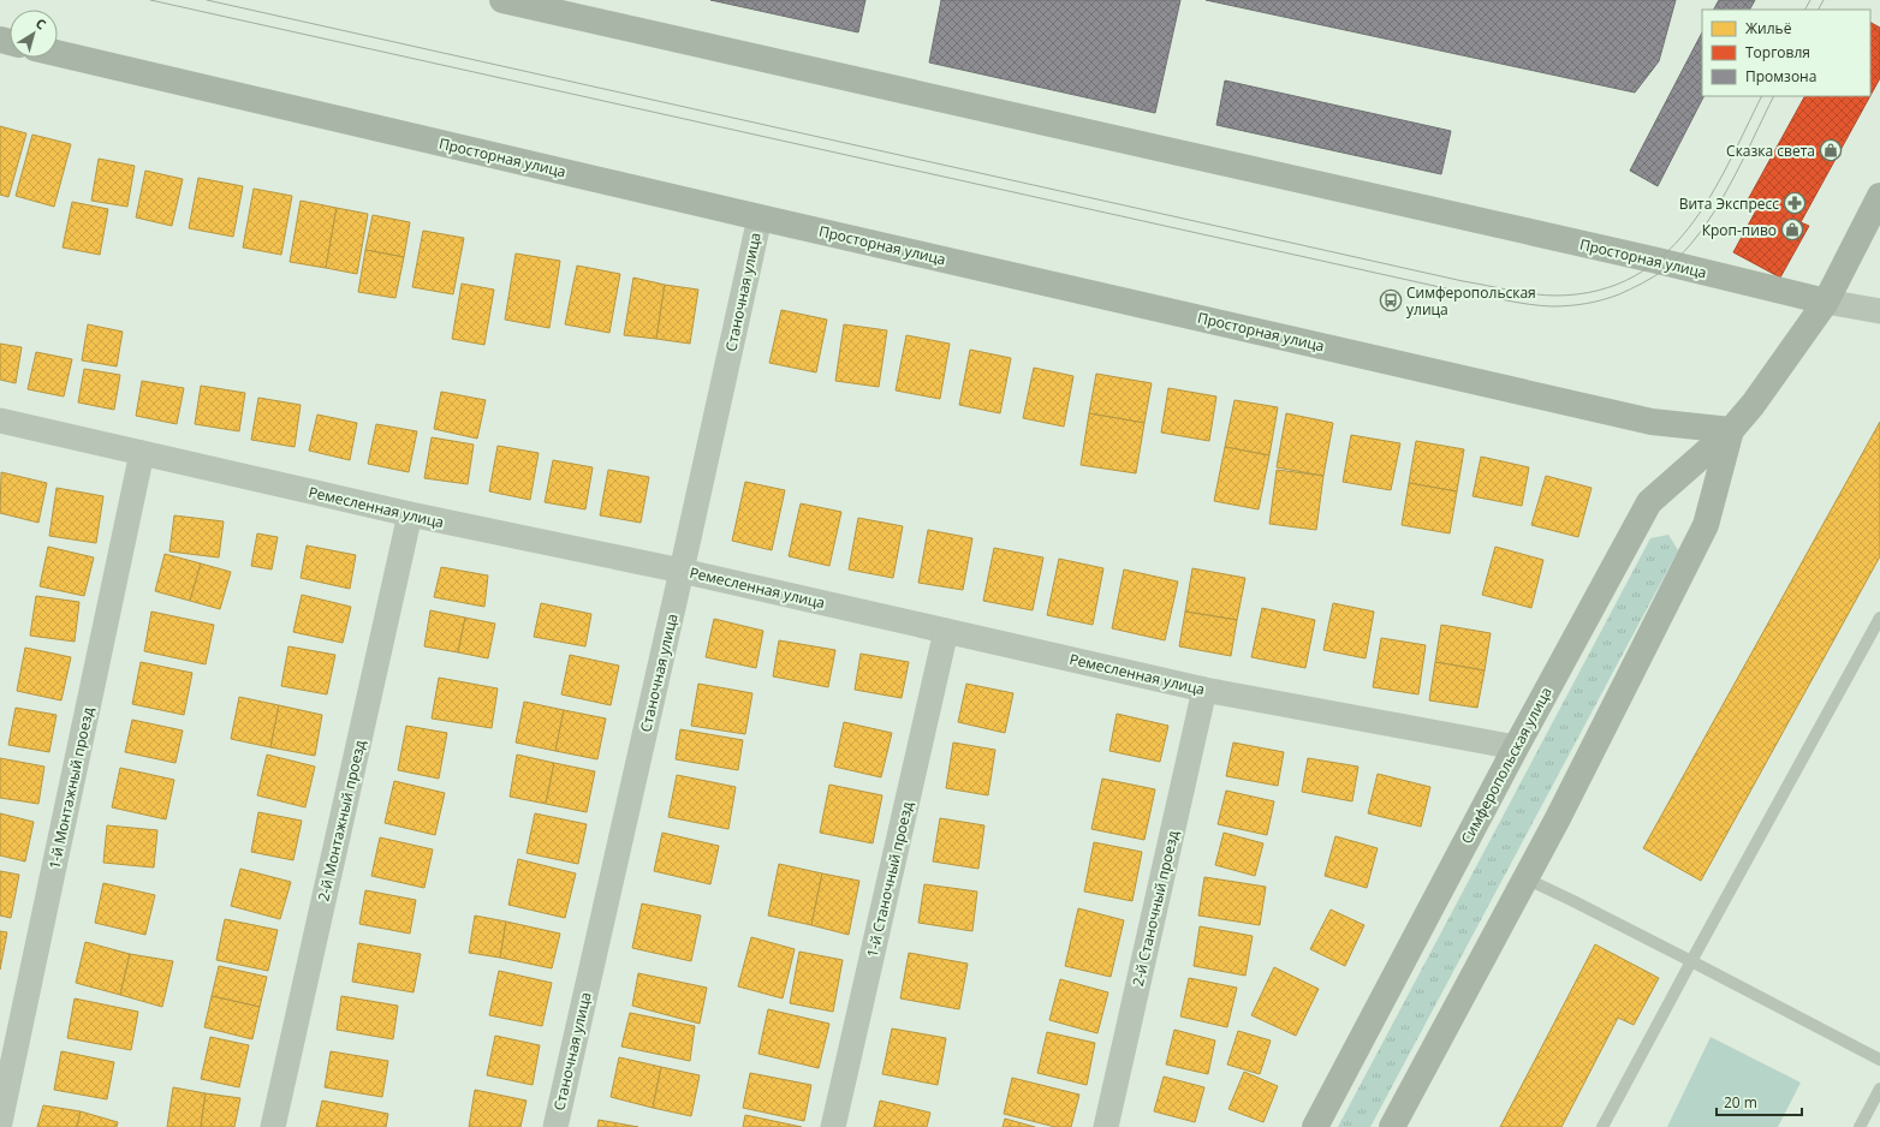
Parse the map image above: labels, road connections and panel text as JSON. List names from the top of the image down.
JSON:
{
  "streets": {
    "street": [
      "Просторная улица",
      "Станочная улица",
      "Ремесленная улица",
      "Симферопольская улица",
      "1-й Монтажный проезд",
      "2-й Монтажный проезд",
      "1-й Станочный проезд",
      "2-й Станочный проезд"
    ]
  },
  "crossings": [
    ["Просторная улица", "Станочная улица"],
    ["Просторная улица", "Симферопольская улица"],
    ["Станочная улица", "Ремесленная улица"],
    ["Ремесленная улица", "Симферопольская улица"],
    ["Ремесленная улица", "1-й Монтажный проезд"],
    ["Ремесленная улица", "2-й Монтажный проезд"],
    ["Ремесленная улица", "1-й Станочный проезд"],
    ["Ремесленная улица", "2-й Станочный проезд"]
  ],
  "places": {
    "shop": ["Сказка света", "Кроп-пиво"],
    "pharmacy": ["Вита Экспресс"],
    "bus stop": ["Симферопольская улица"]
  },
  "legend": ["Жильё", "Торговля", "Промзона"],
  "scale_bar": "20 m",
  "north": "top right"
}
